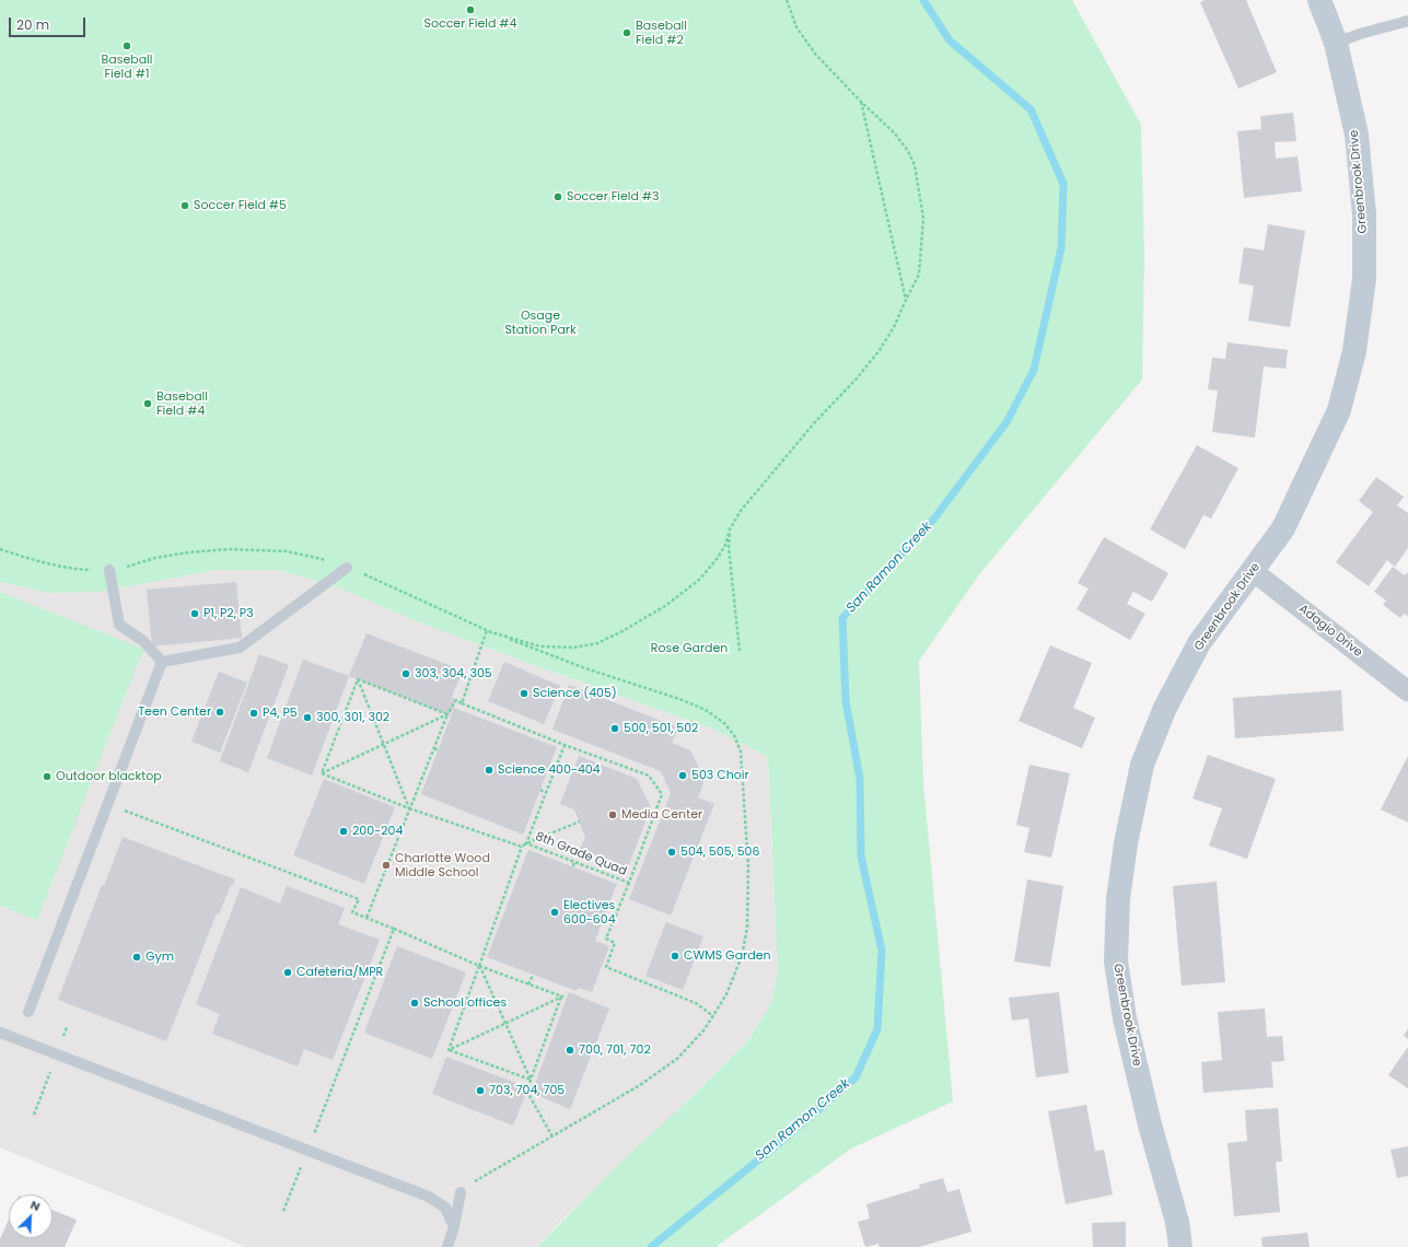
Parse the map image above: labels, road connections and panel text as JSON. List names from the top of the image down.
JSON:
{
  "streets": {
    "street": ["Greenbrook Drive", "Adagio Drive"],
    "path": ["8th Grade Quad"]
  },
  "crossings": [
    ["Greenbrook Drive", "Adagio Drive"]
  ],
  "water": ["San Ramon Creek"],
  "parks": ["Osage Station Park", "Rose Garden"],
  "places": [
    "Soccer Field #4",
    "Baseball Field #2",
    "Baseball Field #1",
    "Soccer Field #3",
    "Soccer Field #5",
    "Baseball Field #4",
    "P1, P2, P3",
    "303, 304, 305",
    "Science (405)",
    "Teen Center",
    "P4, P5",
    "300, 301, 302",
    "500, 501, 502",
    "Science 400-404",
    "503 Choir",
    "Outdoor blacktop",
    "Media Center",
    "200-204",
    "504, 505, 506",
    "Charlotte Wood Middle School",
    "Electives 600-604",
    "CWMS Garden",
    "Gym",
    "Cafeteria/MPR",
    "School offices",
    "700, 701, 702",
    "703, 704, 705"
  ],
  "scale_bar": "20 m",
  "north": "top right"
}
